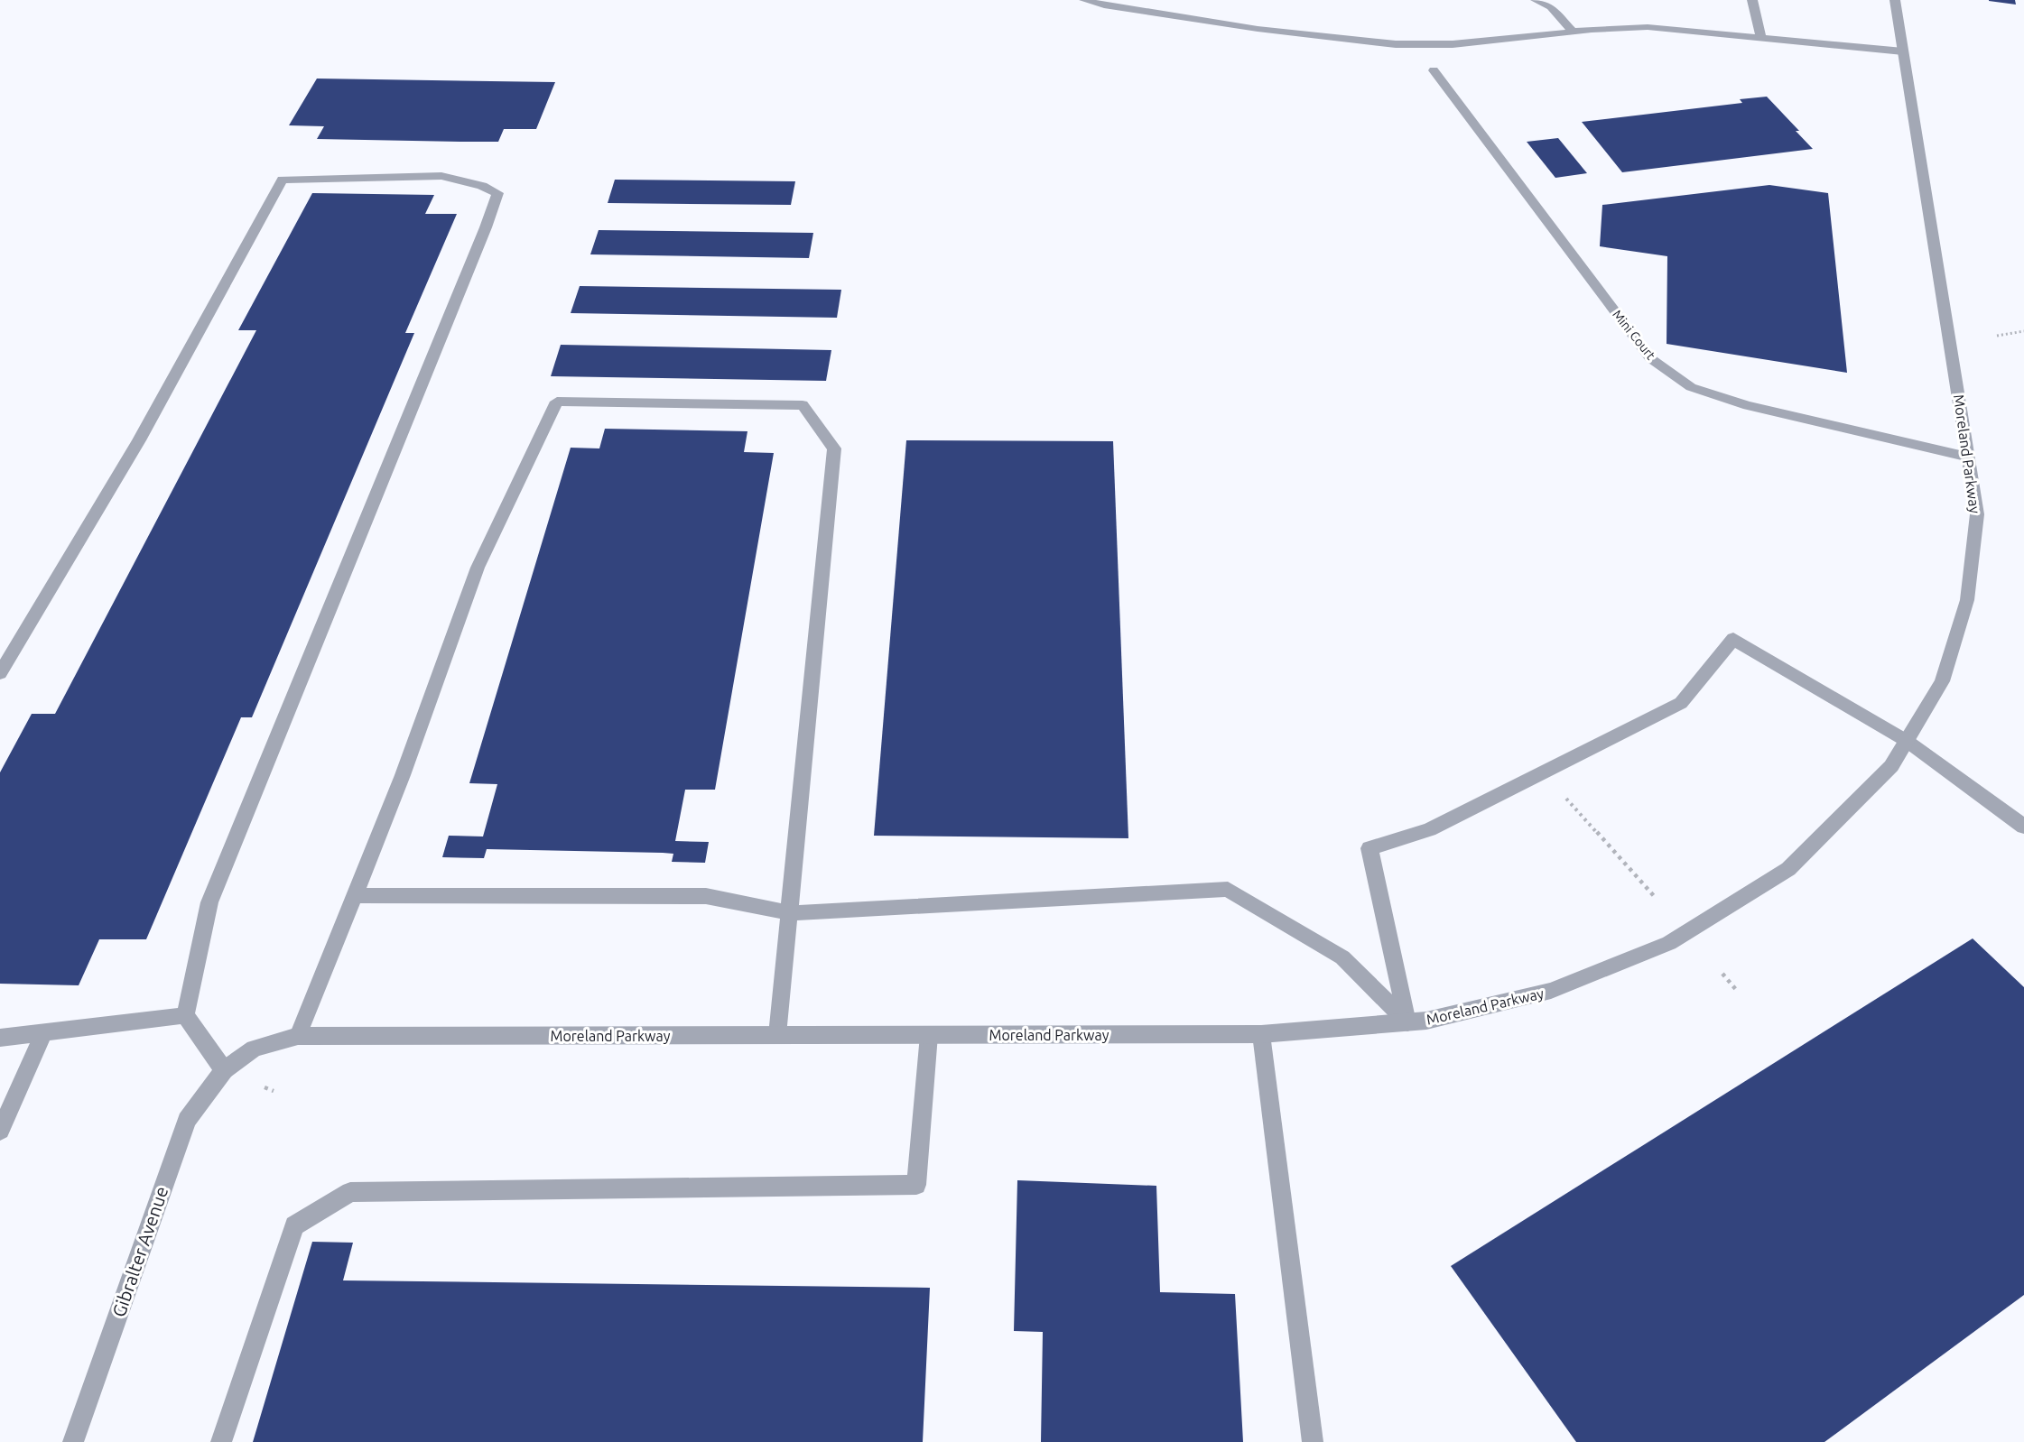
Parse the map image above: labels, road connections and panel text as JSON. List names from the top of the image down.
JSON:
{
  "streets": {
    "street": ["Mini Court", "Moreland Parkway", "Gibralter Avenue"]
  },
  "crossings": [
    ["Mini Court", "Moreland Parkway"],
    ["Moreland Parkway", "Gibralter Avenue"]
  ]
}
